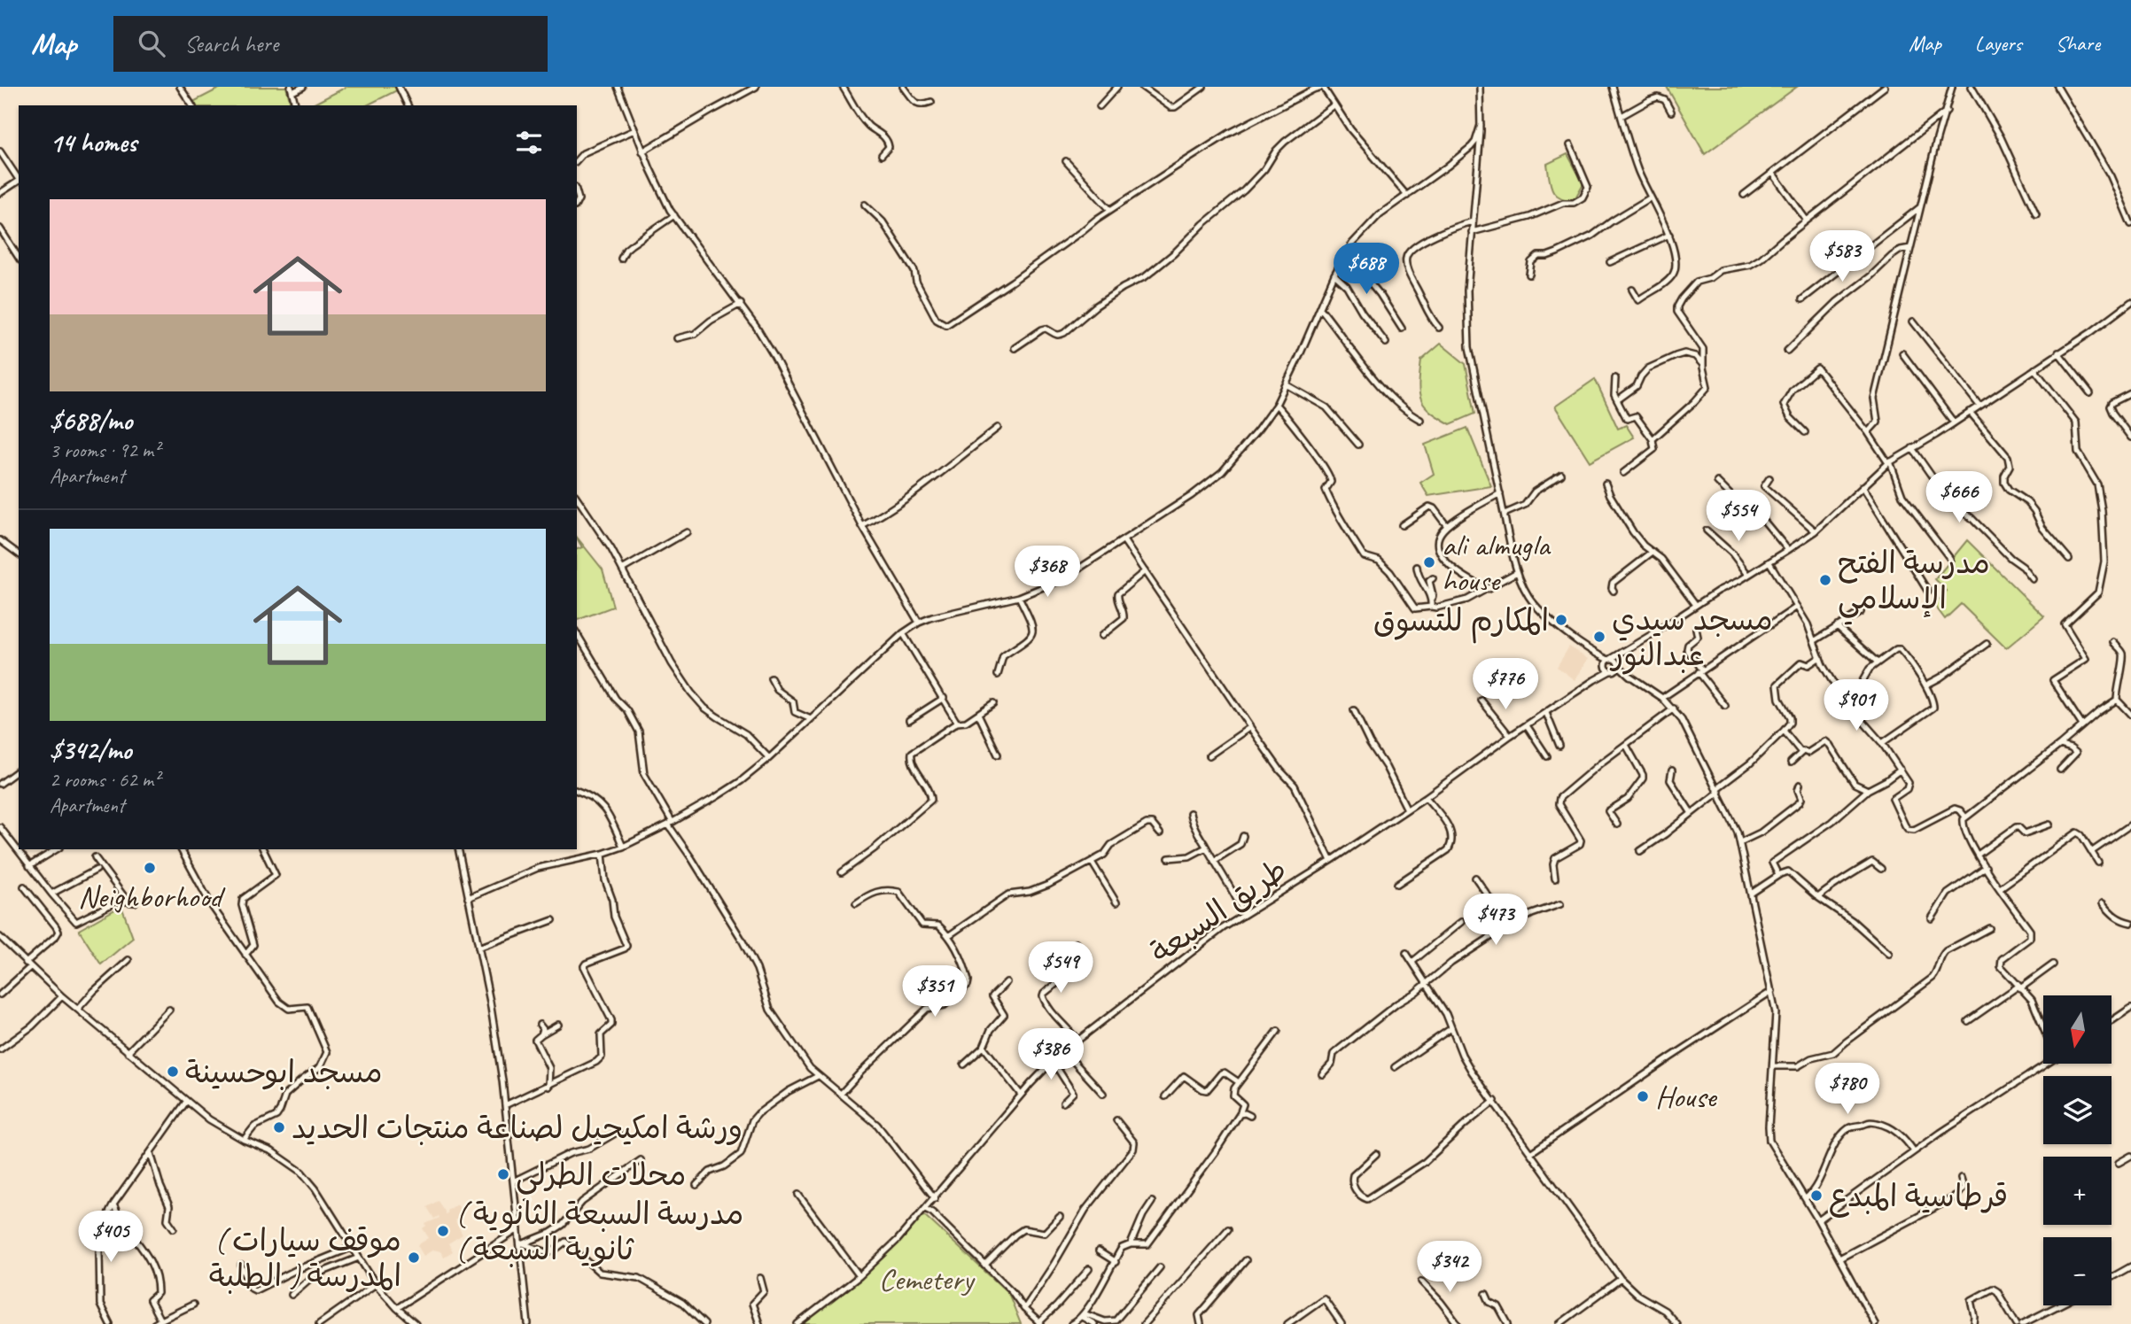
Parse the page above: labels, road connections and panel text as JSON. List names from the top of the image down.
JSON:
{
  "streets": {
    "street": ["طريق السبعة"]
  },
  "parks": ["Cemetery"],
  "places": [
    "ali almugla house",
    "مدرسة الفتح الإسلامي",
    "المكارم للتسوق",
    "مسجد سيدي عبدالنور",
    "Neighborhood",
    "مسجد ابوحسينة",
    "House",
    "ورشة امكيحيل لصناعة منتجات الحديد",
    "محلات الطرلي",
    "قرطاسية المبدع",
    "( مدرسة السبعة الثانوية ( ثانوية السبعة",
    "( موقف سيارات المدرسة ( الطلبة"
  ],
  "north": "bottom",
  "page": {
    "header": "Map",
    "search": "Search here",
    "nav": ["Map", "Layers", "Share"],
    "heading": "14 homes",
    "list": [
      {
        "name": "$688/mo",
        "note": "3 rooms · 92 m² · Apartment"
      },
      {
        "name": "$342/mo",
        "note": "2 rooms · 62 m² · Apartment"
      }
    ],
    "price": [
      "$583",
      "$688",
      "$666",
      "$554",
      "$368",
      "$776",
      "$901",
      "$473",
      "$549",
      "$351",
      "$386",
      "$780",
      "$405",
      "$342"
    ],
    "map_buttons": ["+", "−"]
  }
}
